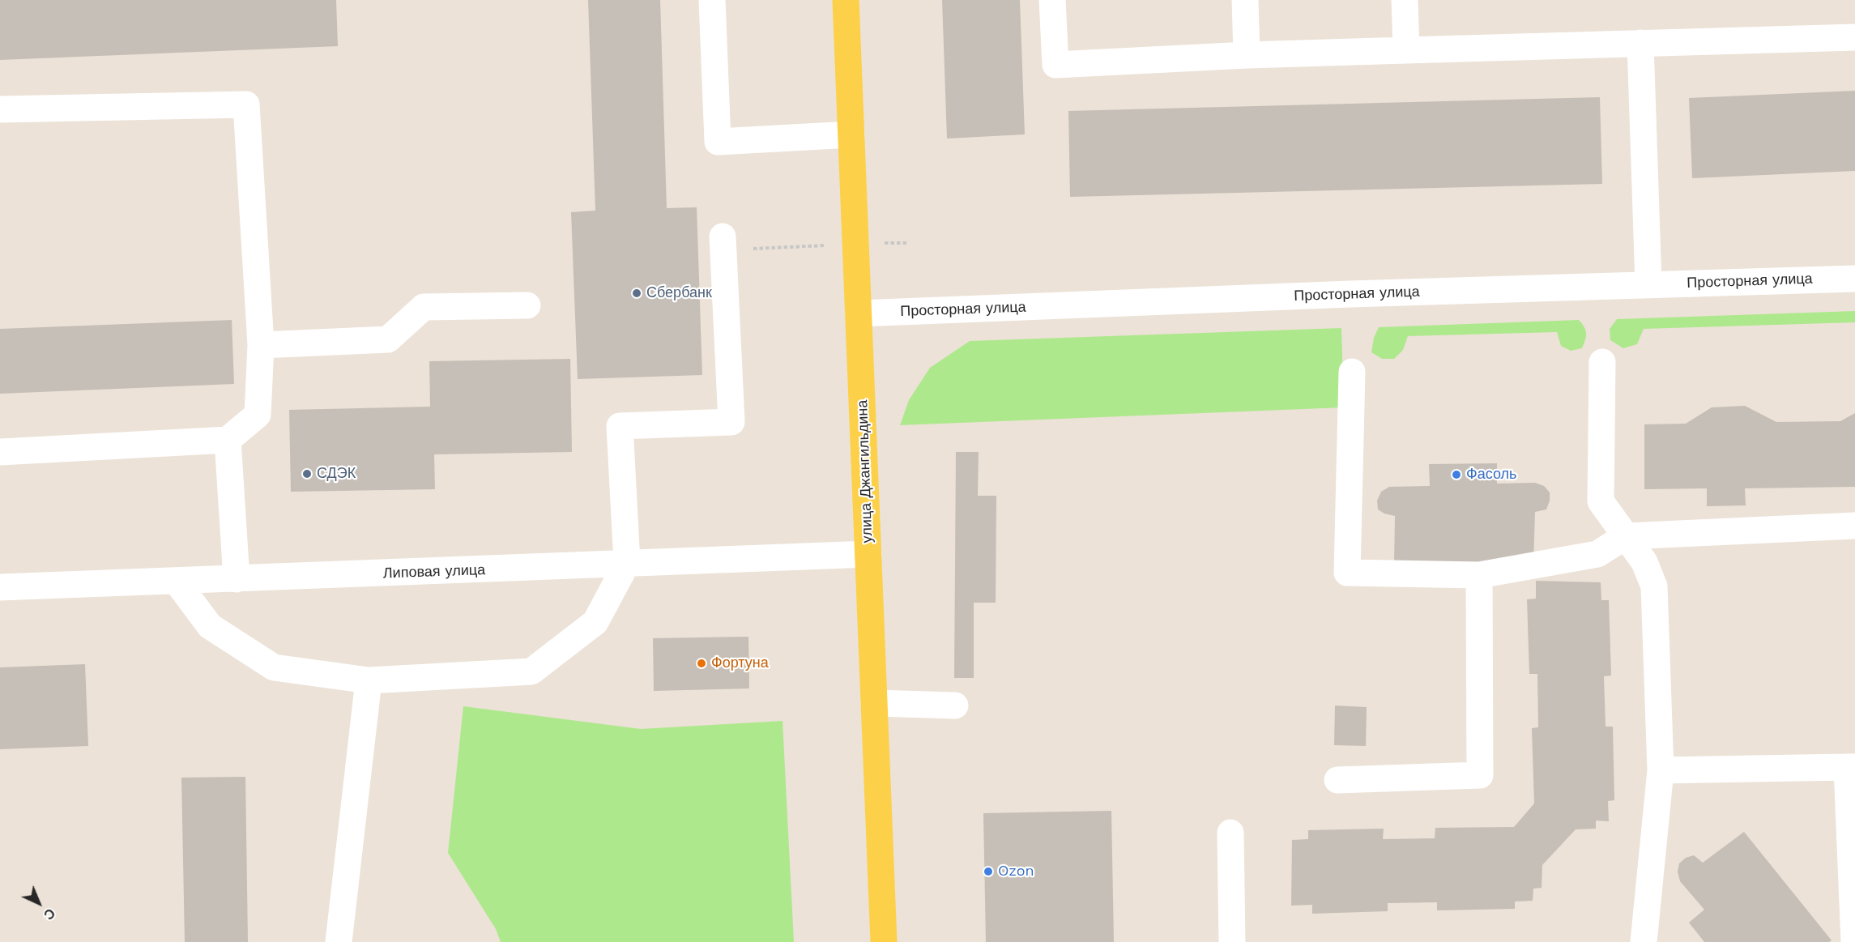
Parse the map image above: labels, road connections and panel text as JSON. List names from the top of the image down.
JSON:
{
  "streets": {
    "main road": ["улица Джангильдина"],
    "street": ["Просторная улица", "Липовая улица"]
  },
  "crossings": [
    ["Просторная улица", "улица Джангильдина"],
    ["улица Джангильдина", "Липовая улица"]
  ],
  "places": [
    "Сбербанк",
    "СДЭК",
    "Фасоль",
    "Фортуна",
    "Ozon"
  ],
  "north": "bottom right"
}
